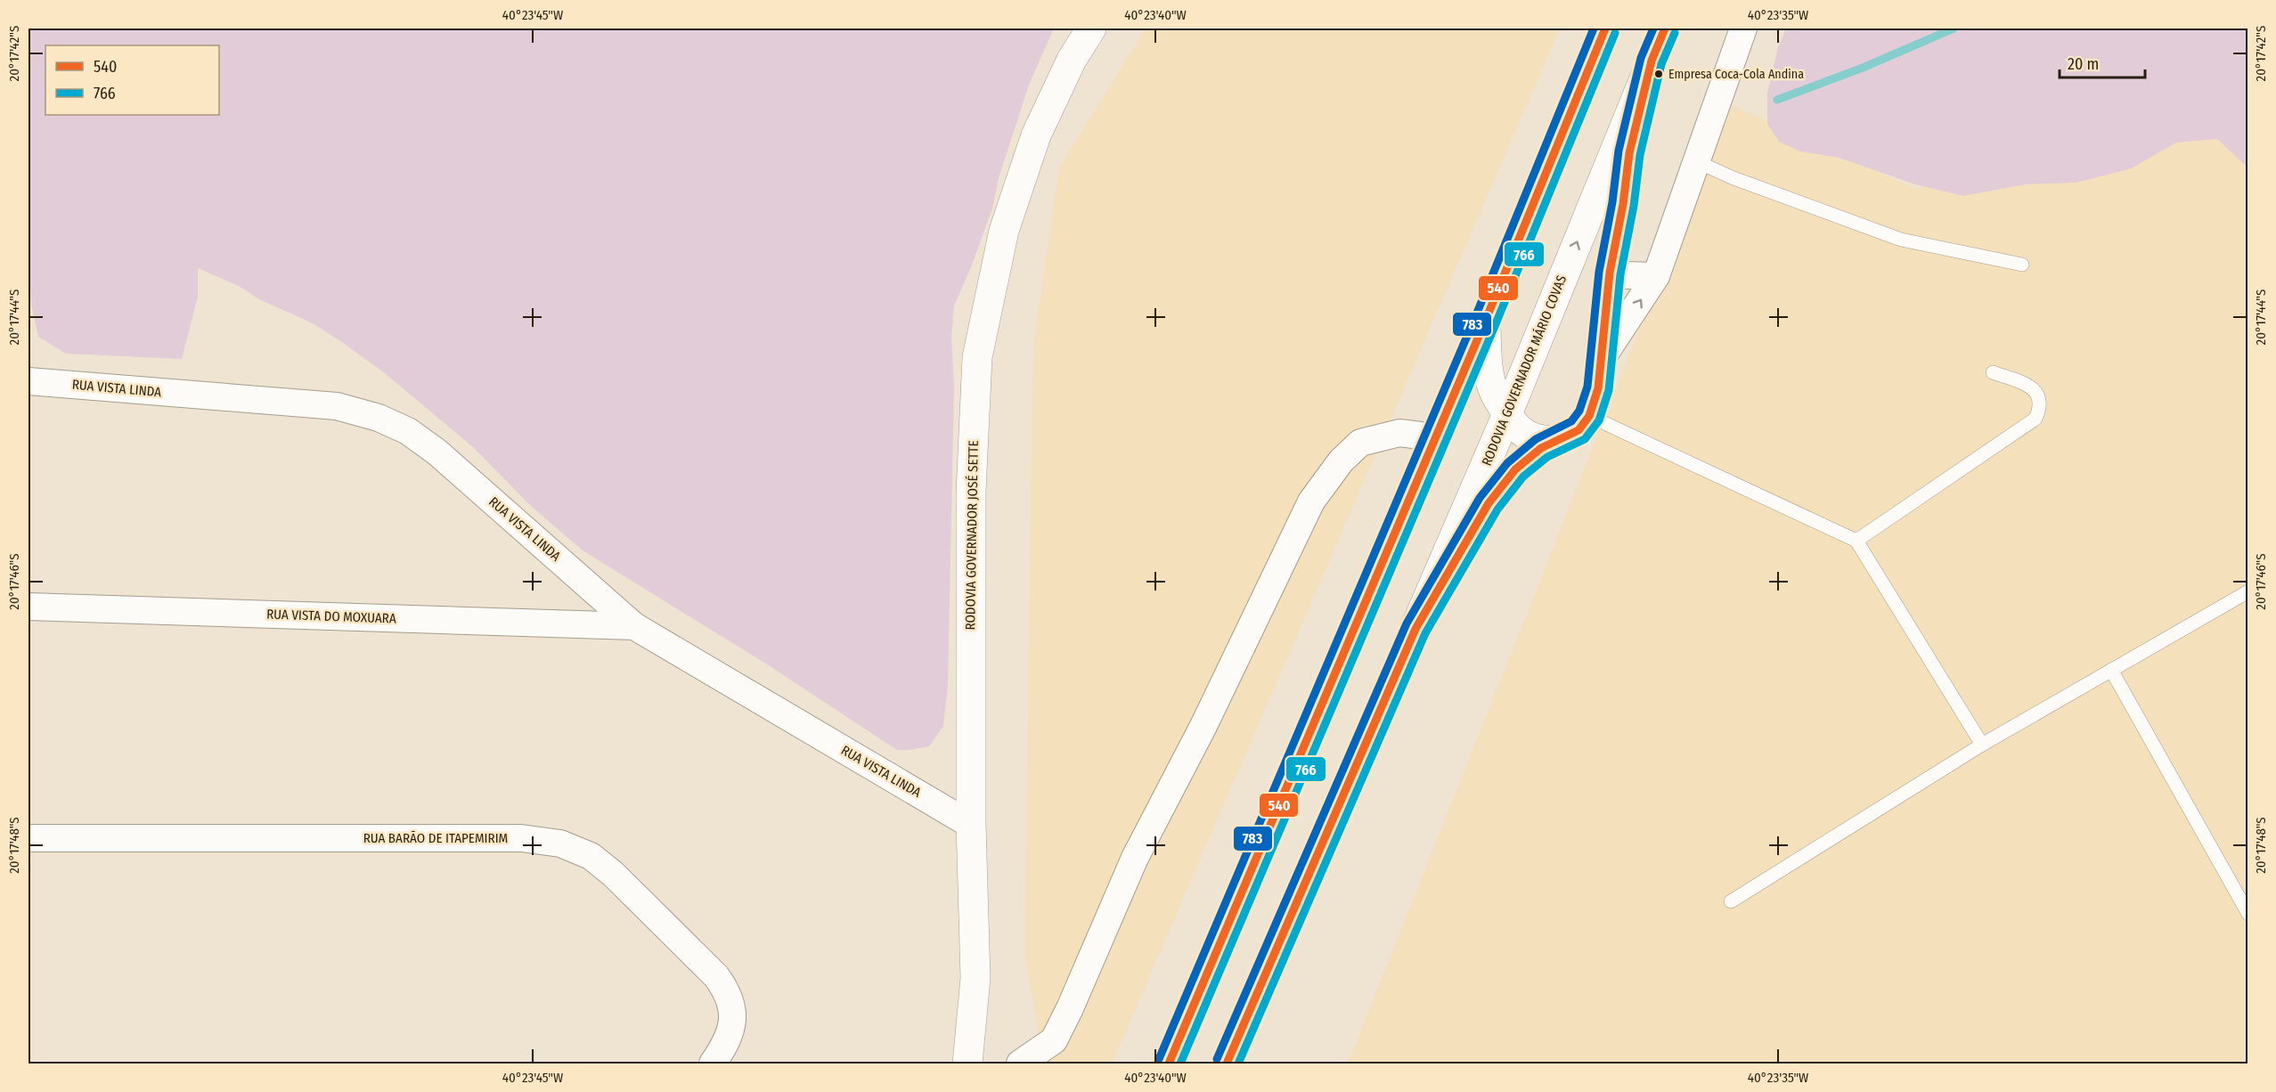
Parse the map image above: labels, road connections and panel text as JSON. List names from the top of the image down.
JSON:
{
  "streets": {
    "main road": ["RODOVIA GOVERNADOR MÁRIO COVAS", "RODOVIA GOVERNADOR JOSÉ SETTE"],
    "street": ["RUA VISTA LINDA", "RUA VISTA DO MOXUARA", "RUA BARÃO DE ITAPEMIRIM"]
  },
  "crossings": [
    ["RUA VISTA LINDA", "RODOVIA GOVERNADOR JOSÉ SETTE"],
    ["RUA VISTA LINDA", "RUA VISTA DO MOXUARA"]
  ],
  "places": ["Empresa Coca-Cola Andina"],
  "lines": ["transit line 540", "transit line 783", "transit line 766"],
  "legend": ["540", "766"],
  "scale_bar": "20 m",
  "coordinates": [
    "40°23'45\"W",
    "40°23'40\"W",
    "40°23'35\"W",
    "20°17'42\"S",
    "20°17'44\"S",
    "20°17'46\"S",
    "20°17'48\"S"
  ]
}
